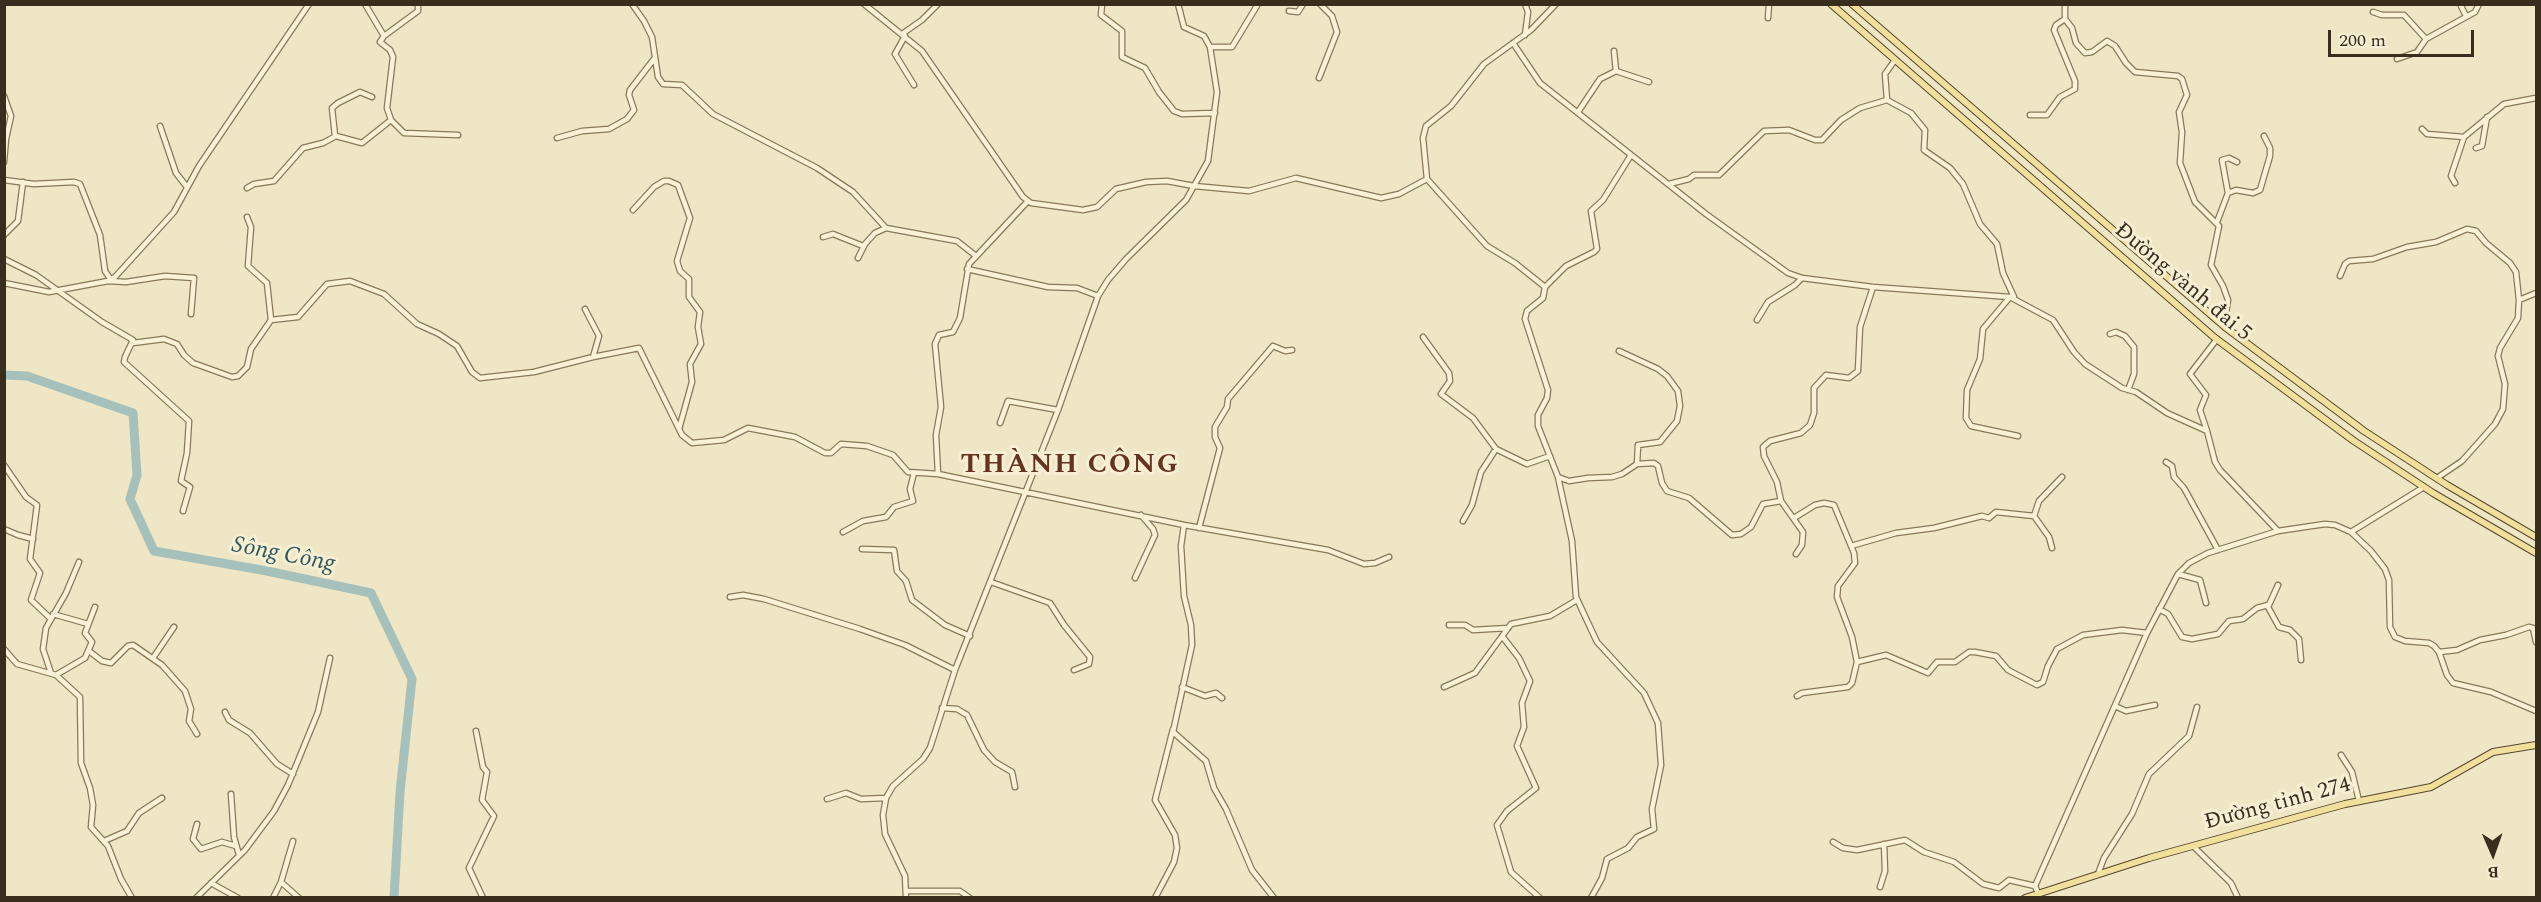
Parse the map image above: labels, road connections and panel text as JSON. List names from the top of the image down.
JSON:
{
  "streets": {
    "main road": ["Đường vành đai 5", "Đường tỉnh 274"]
  },
  "districts": ["THÀNH CÔNG"],
  "water": ["Sông Công"],
  "scale_bar": "200 m",
  "north": "bottom"
}
